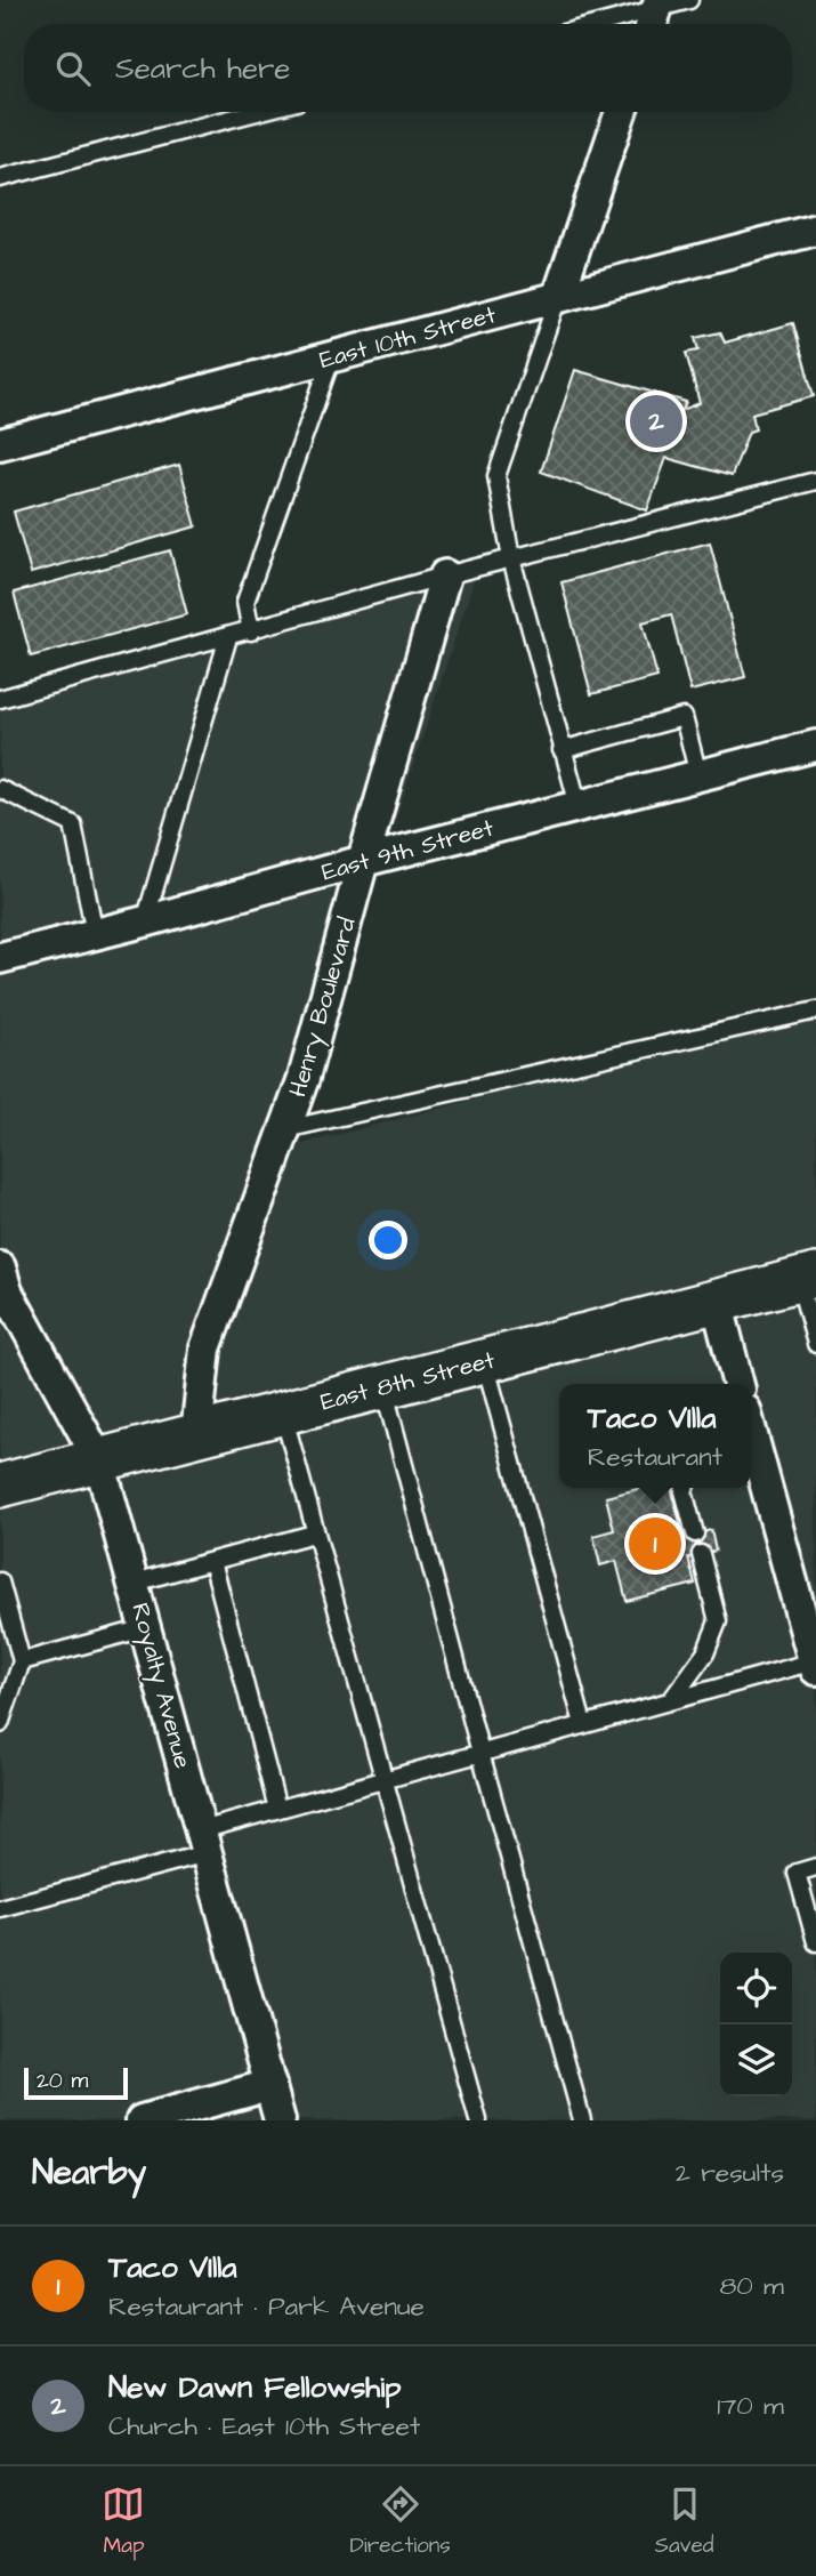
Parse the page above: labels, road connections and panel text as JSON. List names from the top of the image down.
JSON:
{
  "streets": {
    "main road": ["East 8th Street"],
    "street": [
      "East 10th Street",
      "East 9th Street",
      "Henry Boulevard",
      "Royalty Avenue"
    ]
  },
  "crossings": [
    ["East 9th Street", "Henry Boulevard"],
    ["Henry Boulevard", "East 8th Street"],
    ["East 8th Street", "Royalty Avenue"]
  ],
  "scale_bar": "20 m",
  "page": {
    "search": "Search here",
    "pins": ["2", "1"],
    "popup": ["Taco VIlla", "Restaurant"],
    "scale": "20 m",
    "heading": ["Nearby", "2 results"],
    "list": [
      {
        "mark": "1",
        "name": "Taco VIlla",
        "note": "Restaurant · Park Avenue",
        "value": "80 m"
      },
      {
        "mark": "2",
        "name": "New Dawn Fellowship",
        "note": "Church · East 10th Street",
        "value": "170 m"
      }
    ],
    "nav": ["Map", "Directions", "Saved"]
  }
}
